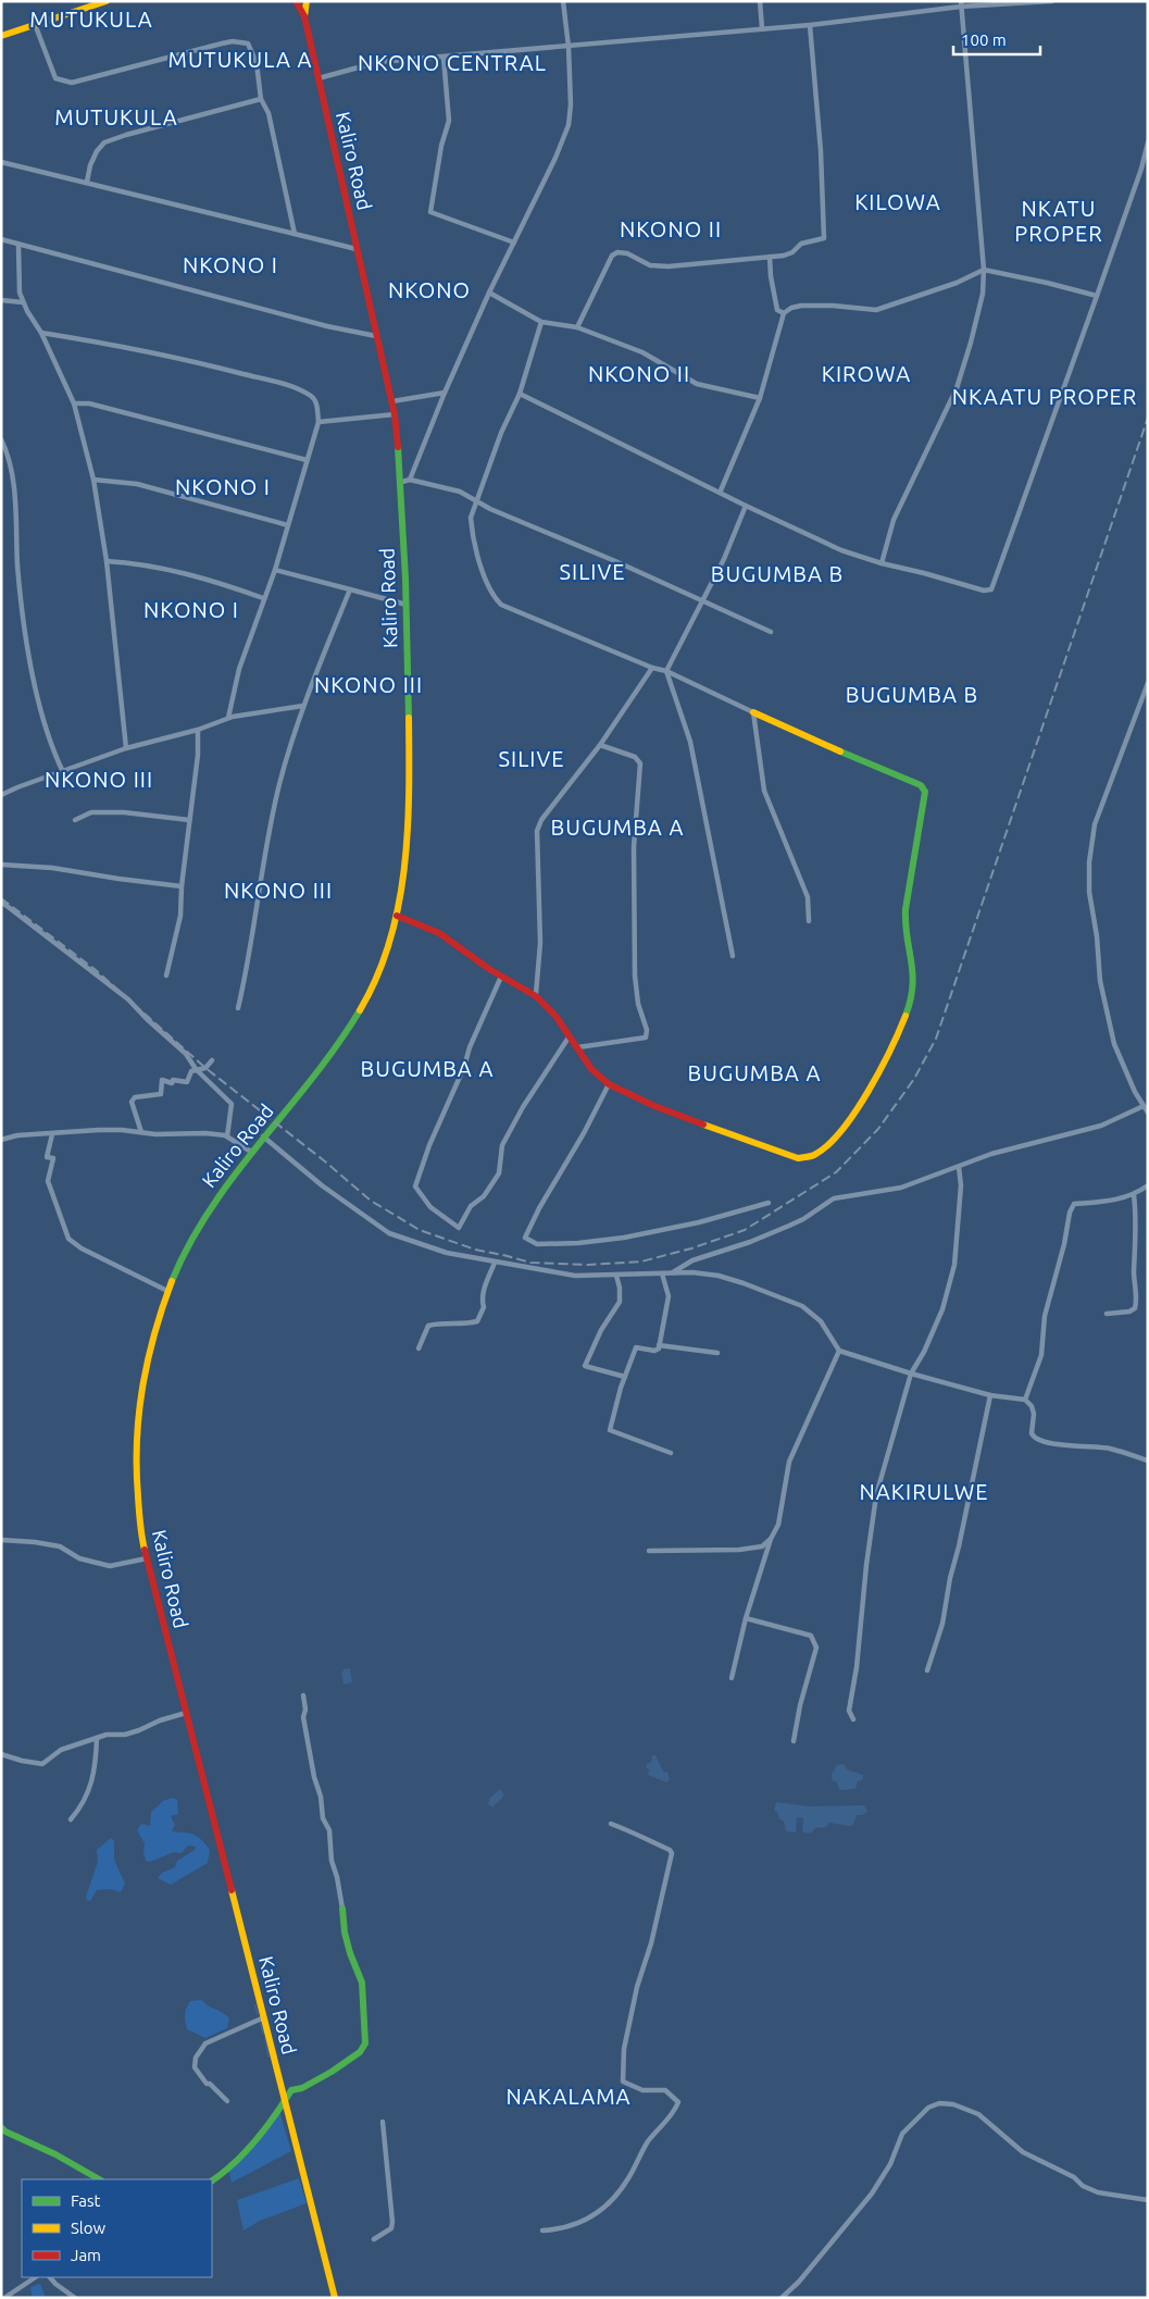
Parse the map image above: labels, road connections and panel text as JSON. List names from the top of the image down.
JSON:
{
  "streets": {
    "main road": ["Kaliro Road"]
  },
  "districts": [
    "MUTUKULA",
    "MUTUKULA A",
    "NKONO CENTRAL",
    "MUTUKULA",
    "KILOWA",
    "NKATU PROPER",
    "NKONO II",
    "NKONO I",
    "NKONO",
    "NKONO II",
    "KIROWA",
    "NKAATU PROPER",
    "NKONO I",
    "SILIVE",
    "BUGUMBA B",
    "NKONO I",
    "NKONO III",
    "BUGUMBA B",
    "SILIVE",
    "NKONO III",
    "BUGUMBA A",
    "NKONO III",
    "BUGUMBA A",
    "BUGUMBA A",
    "NAKIRULWE",
    "NAKALAMA"
  ],
  "legend": ["Fast", "Slow", "Jam"],
  "scale_bar": "100 m"
}
